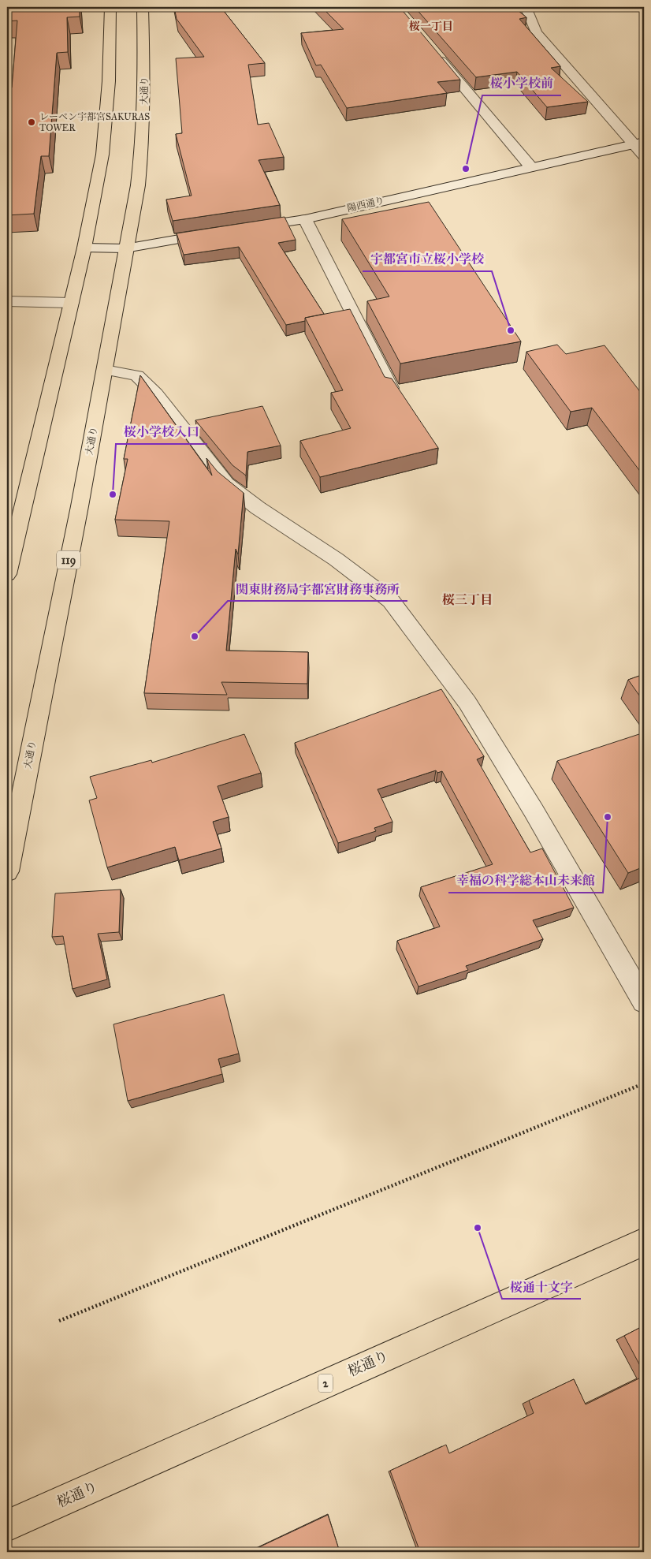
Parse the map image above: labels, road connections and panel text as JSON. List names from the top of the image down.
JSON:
{
  "streets": {
    "main road": [
      "大通り",
      "119",
      "桜通り",
      "2"
    ],
    "street": ["陽西通り"]
  },
  "districts": ["桜一丁目", "桜三丁目"],
  "places": [
    "レーベン宇都宮SAKURAS TOWER",
    "桜小学校前",
    "宇都宮市立桜小学校",
    "桜小学校入口",
    "関東財務局宇都宮財務事務所",
    "幸福の科学総本山未来館",
    "桜通十文字"
  ]
}
